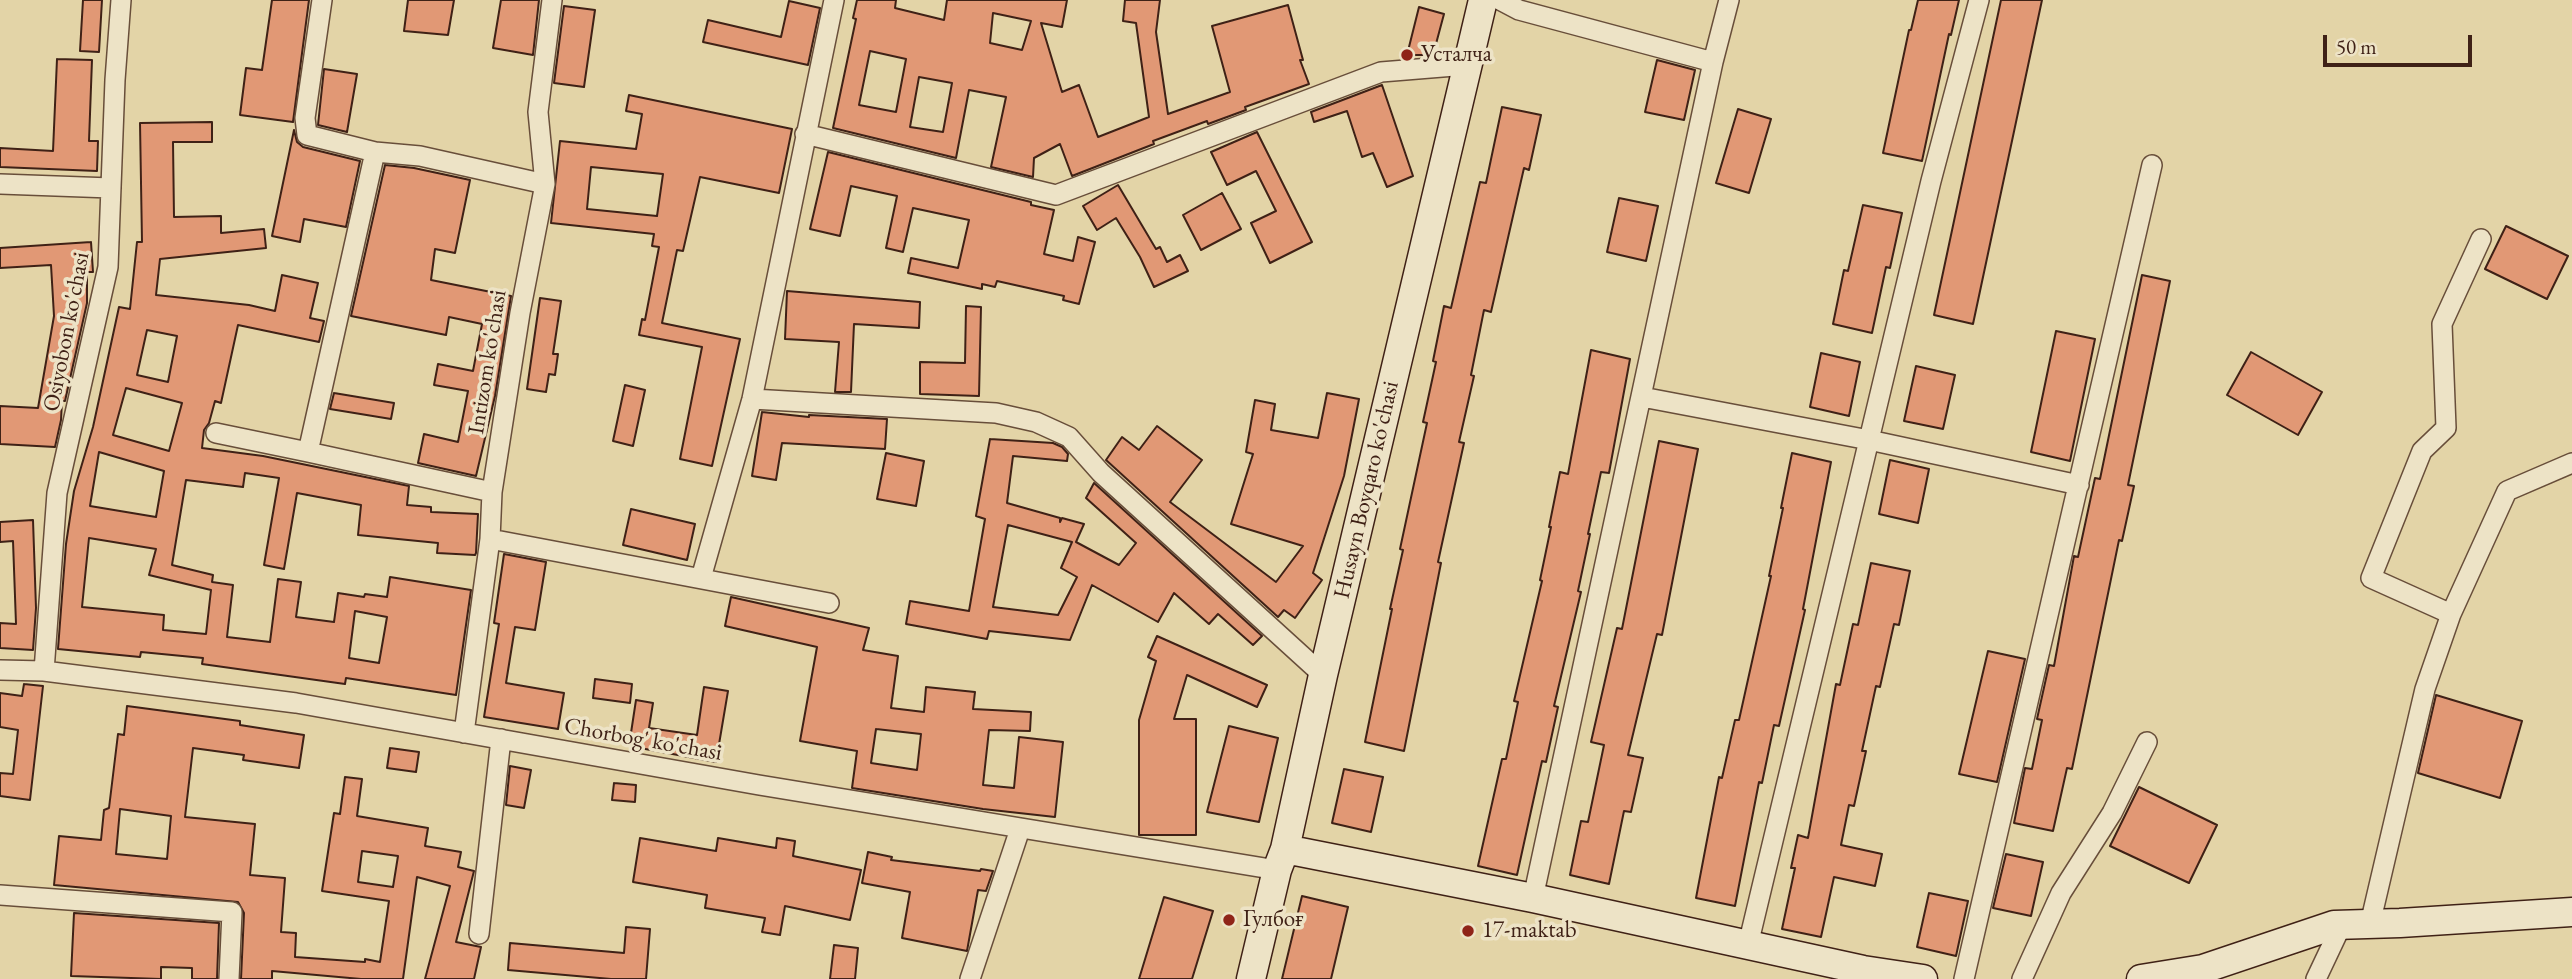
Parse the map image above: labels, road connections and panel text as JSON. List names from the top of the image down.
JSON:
{
  "streets": {
    "street": [
      "Osiyobon ko'chasi",
      "Intizom ko'chasi",
      "Husayn Boyqaro ko'chasi",
      "Сhorbog' ko'chasi"
    ]
  },
  "crossings": [
    ["Osiyobon ko'chasi", "Сhorbog' ko'chasi"],
    ["Intizom ko'chasi", "Сhorbog' ko'chasi"],
    ["Husayn Boyqaro ko'chasi", "Сhorbog' ko'chasi"]
  ],
  "places": ["Усталча", "Гулбоғ", "17-maktab"],
  "scale_bar": "50 m"
}
